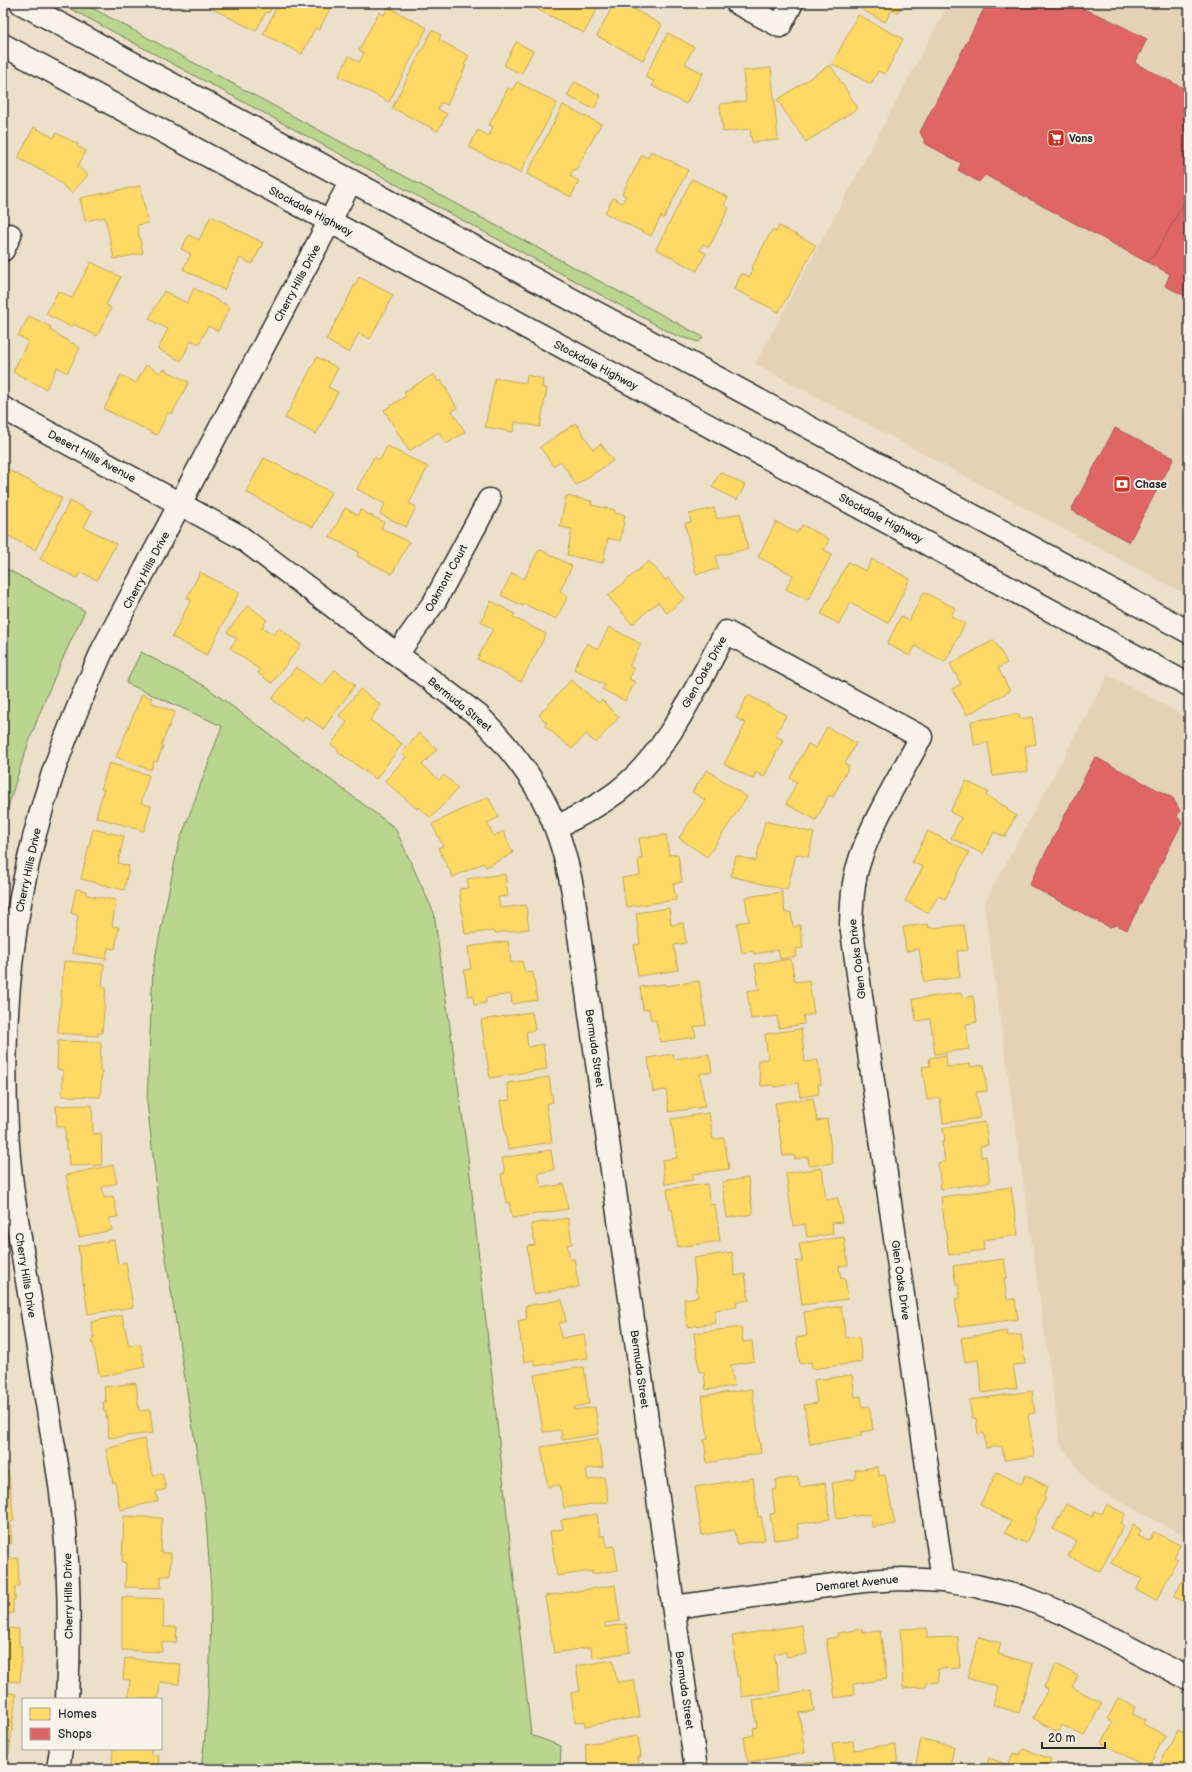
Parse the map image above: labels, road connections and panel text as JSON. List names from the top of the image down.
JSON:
{
  "streets": {
    "street": [
      "Stockdale Highway",
      "Cherry Hills Drive",
      "Desert Hills Avenue",
      "Oakmont Court",
      "Glen Oaks Drive",
      "Bermuda Street",
      "Demaret Avenue"
    ]
  },
  "crossings": [
    ["Stockdale Highway", "Cherry Hills Drive"],
    ["Cherry Hills Drive", "Desert Hills Avenue"],
    ["Cherry Hills Drive", "Bermuda Street"],
    ["Desert Hills Avenue", "Bermuda Street"],
    ["Oakmont Court", "Bermuda Street"],
    ["Glen Oaks Drive", "Bermuda Street"],
    ["Glen Oaks Drive", "Demaret Avenue"],
    ["Bermuda Street", "Demaret Avenue"]
  ],
  "places": {
    "supermarket": ["Vons"],
    "bank": ["Chase"]
  },
  "legend": ["Homes", "Shops"],
  "scale_bar": "20 m"
}
